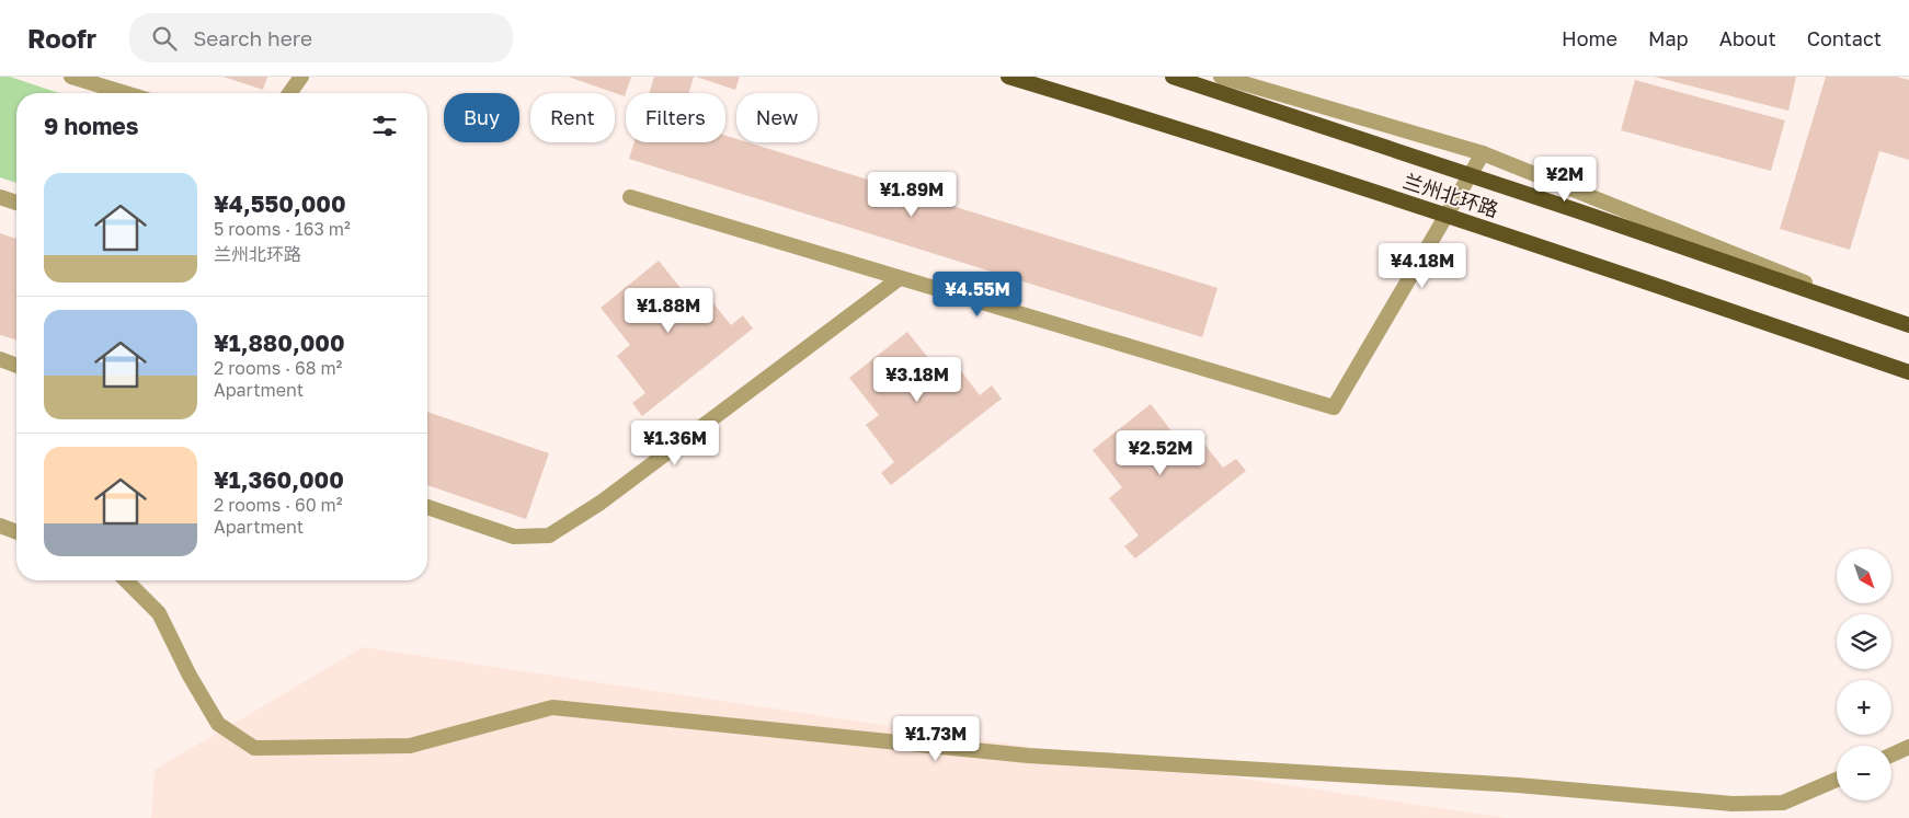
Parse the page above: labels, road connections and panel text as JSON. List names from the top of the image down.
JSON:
{
  "streets": {
    "highway": ["兰州北环路"]
  },
  "north": "bottom right",
  "page": {
    "header": "Roofr",
    "search": "Search here",
    "nav": [
      "Home",
      "Map",
      "About",
      "Contact"
    ],
    "chip": [
      "Buy",
      "Rent",
      "Filters",
      "New"
    ],
    "heading": "9 homes",
    "price": [
      "¥2M",
      "¥1.89M",
      "¥4.18M",
      "¥4.55M",
      "¥1.88M",
      "¥3.18M",
      "¥1.36M",
      "¥2.52M",
      "¥1.73M"
    ],
    "list": [
      {
        "name": "¥4,550,000",
        "note": "5 rooms · 163 m² · 兰州北环路"
      },
      {
        "name": "¥1,880,000",
        "note": "2 rooms · 68 m² · Apartment"
      },
      {
        "name": "¥1,360,000",
        "note": "2 rooms · 60 m² · Apartment"
      }
    ],
    "map_buttons": ["+", "−"]
  }
}
